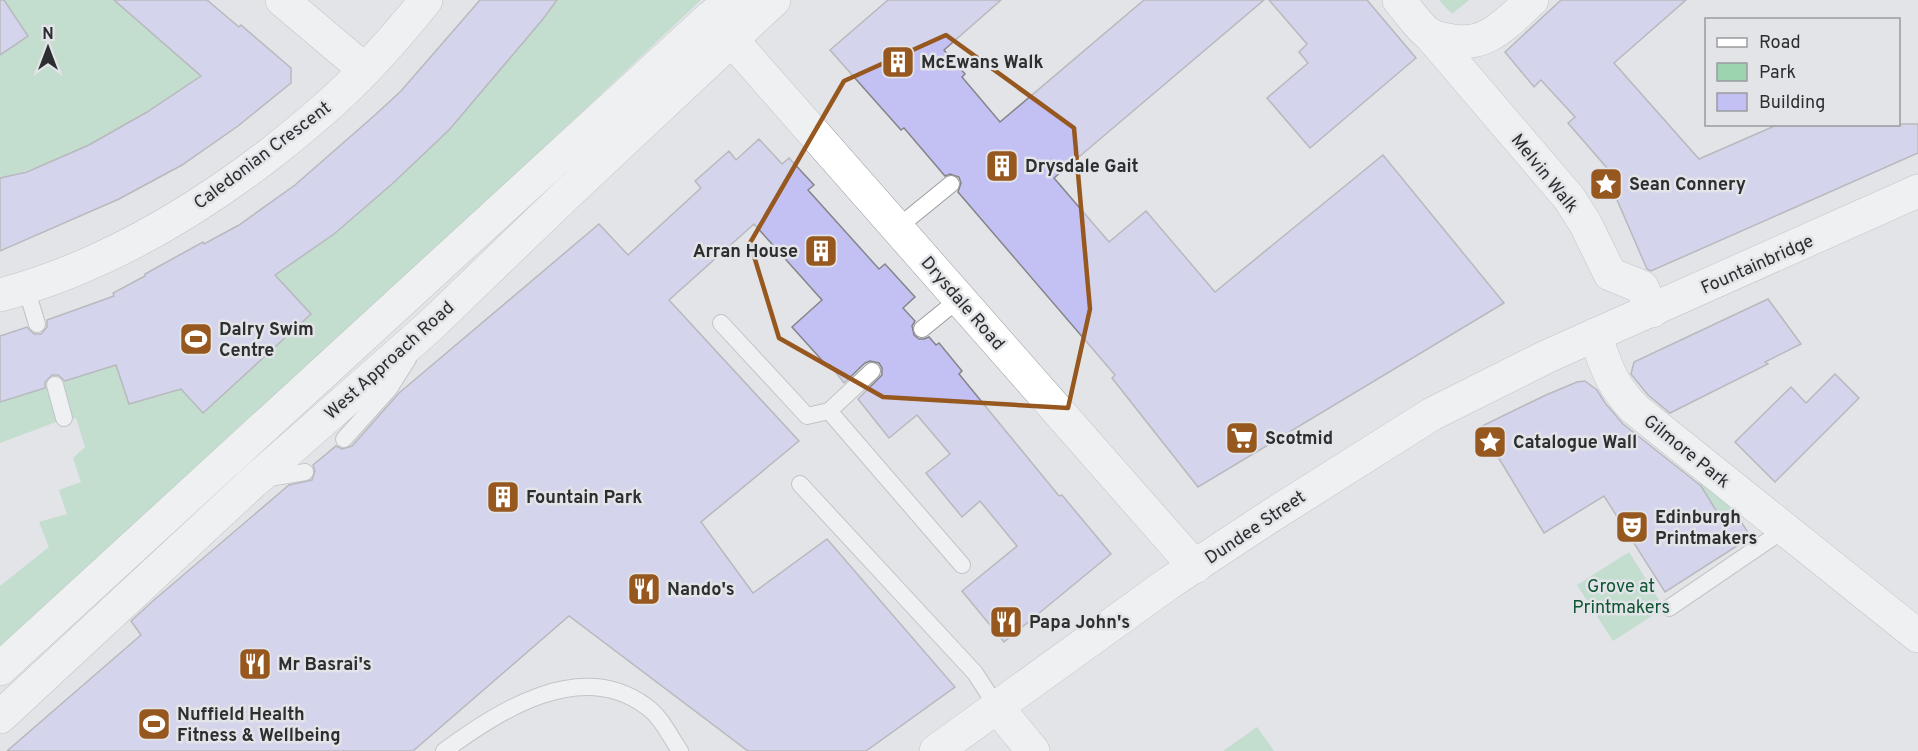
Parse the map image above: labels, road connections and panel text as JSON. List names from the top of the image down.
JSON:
{
  "streets": {
    "street": [
      "Caledonian Crescent",
      "Melvin Walk",
      "Fountainbridge",
      "Drysdale Road",
      "West Approach Road",
      "Gilmore Park",
      "Dundee Street"
    ]
  },
  "crossings": [
    ["Melvin Walk", "Fountainbridge"],
    ["Fountainbridge", "Gilmore Park"],
    ["Fountainbridge", "Dundee Street"],
    ["Drysdale Road", "West Approach Road"],
    ["Drysdale Road", "Dundee Street"],
    ["Gilmore Park", "Dundee Street"]
  ],
  "parks": ["Grove at Printmakers"],
  "places": {
    "building": [
      "McEwans Walk",
      "Drysdale Gait",
      "Arran House",
      "Fountain Park"
    ],
    "place": ["Sean Connery", "Catalogue Wall"],
    "sports": ["Dalry Swim Centre", "Nuffield Health Fitness & Wellbeing"],
    "supermarket": ["Scotmid"],
    "theatre": ["Edinburgh Printmakers"],
    "restaurant": ["Nando's", "Papa John's", "Mr Basrai's"]
  },
  "legend": ["Road", "Park", "Building"],
  "north": "top"
}
